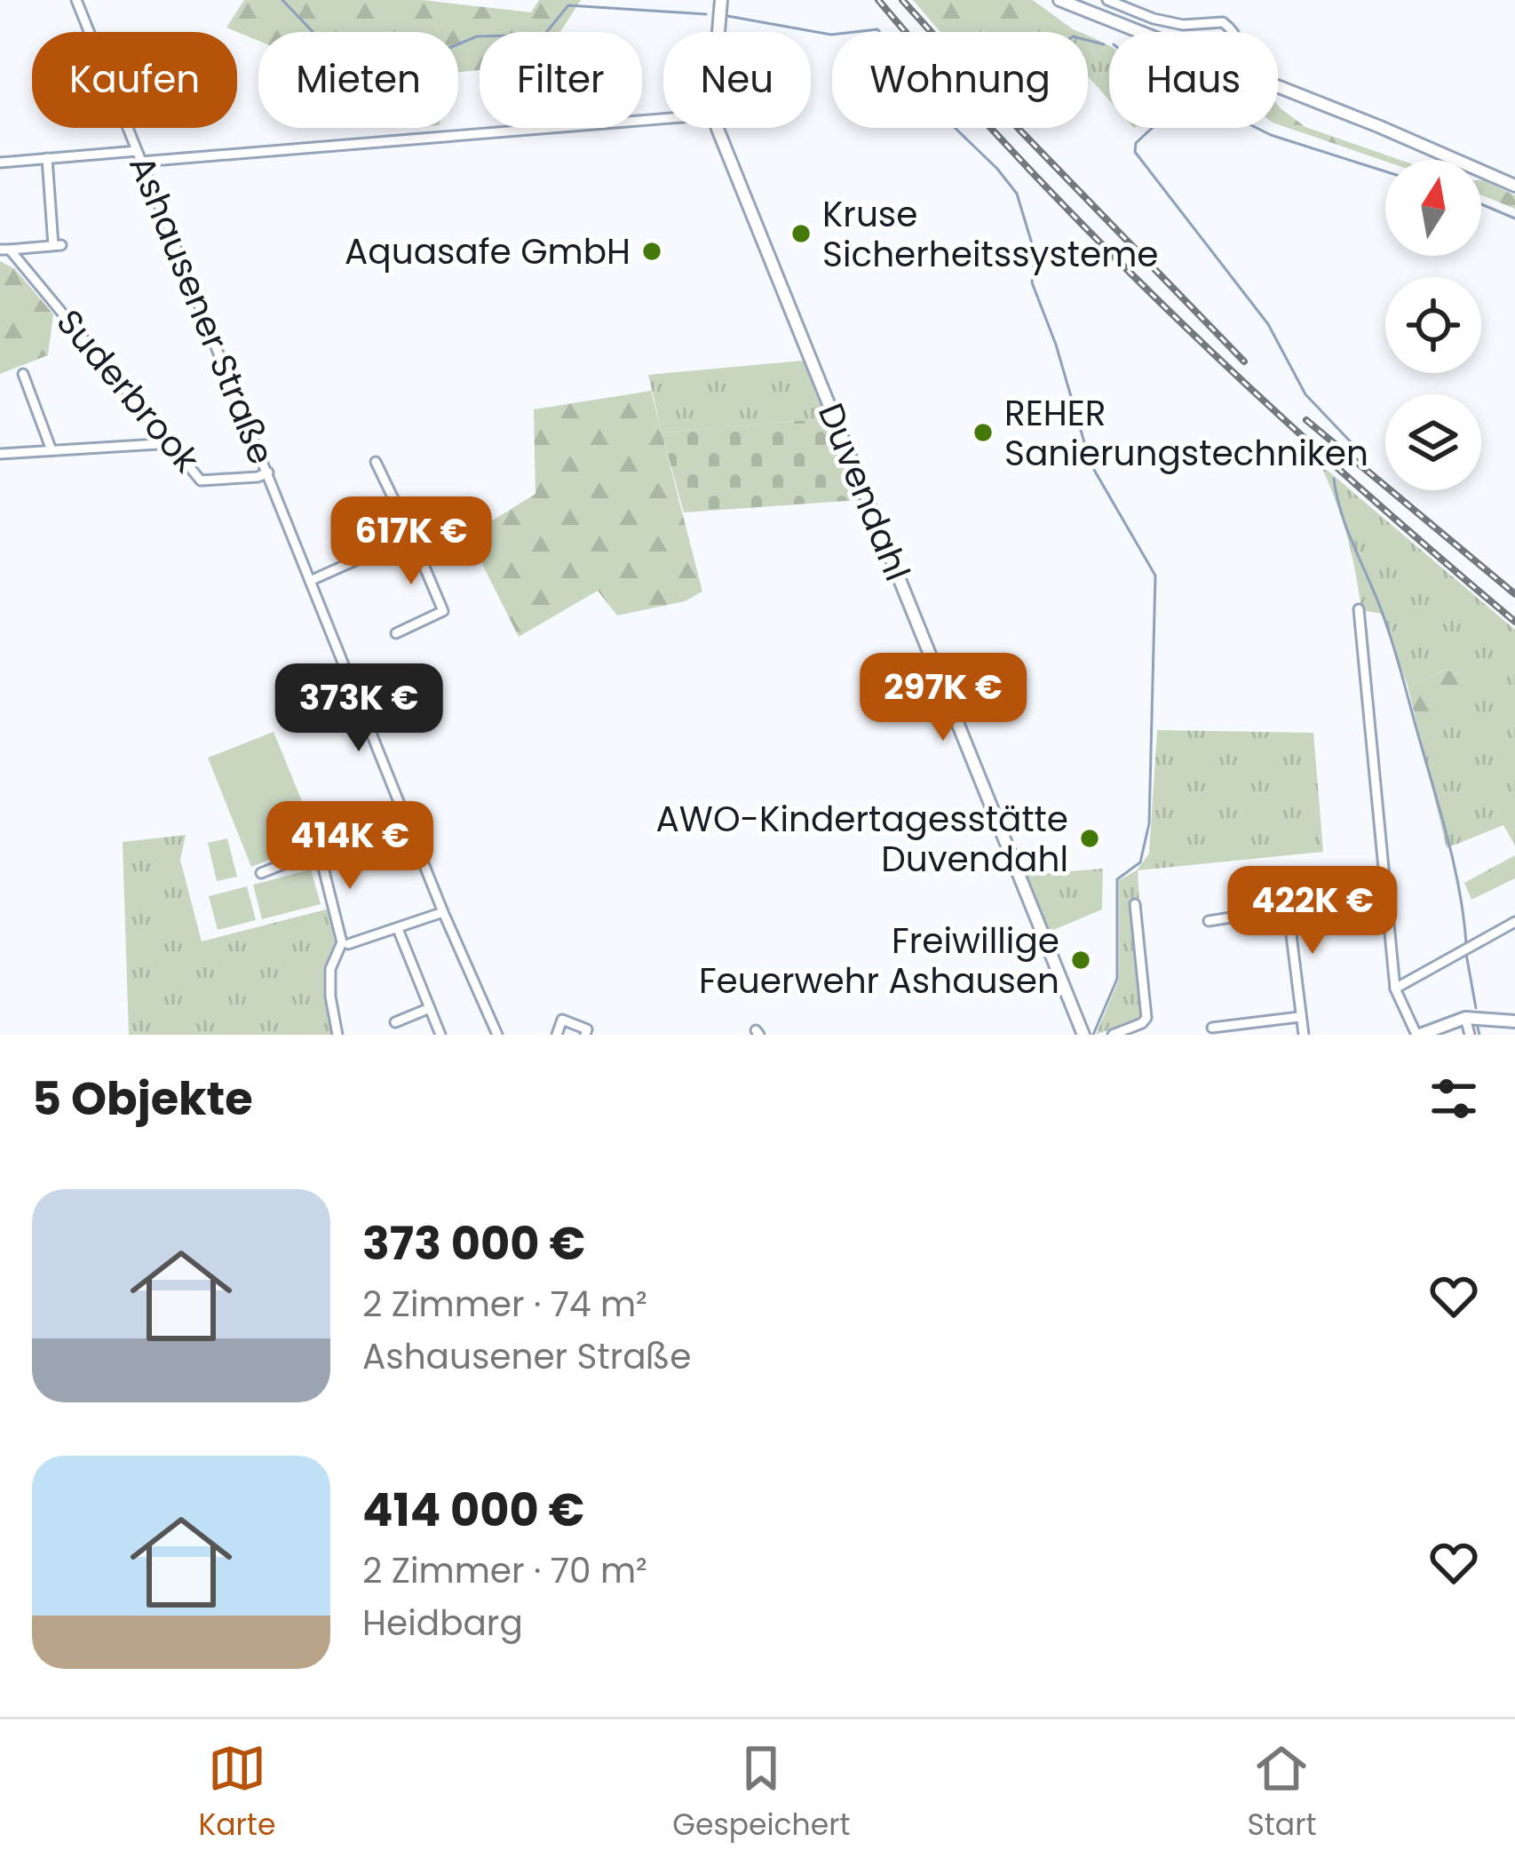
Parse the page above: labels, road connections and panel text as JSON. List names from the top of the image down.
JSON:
{
  "streets": {
    "street": ["Ashausener Straße", "Suderbrook", "Duvendahl"]
  },
  "crossings": [
    ["Ashausener Straße", "Suderbrook"]
  ],
  "places": [
    "Kruse Sicherheitssysteme",
    "Aquasafe GmbH",
    "REHER Sanierungstechniken",
    "AWO-Kindertagesstätte Duvendahl",
    "Freiwillige Feuerwehr Ashausen"
  ],
  "north": "top",
  "page": {
    "chip": [
      "Kaufen",
      "Mieten",
      "Filter",
      "Neu",
      "Wohnung",
      "Haus"
    ],
    "price": [
      "617K €",
      "297K €",
      "373K €",
      "414K €",
      "422K €"
    ],
    "heading": "5 Objekte",
    "list": [
      {
        "name": "373 000 €",
        "note": "2 Zimmer · 74 m² · Ashausener Straße"
      },
      {
        "name": "414 000 €",
        "note": "2 Zimmer · 70 m² · Heidbarg"
      }
    ],
    "tabs": ["Karte", "Gespeichert", "Start"]
  }
}
